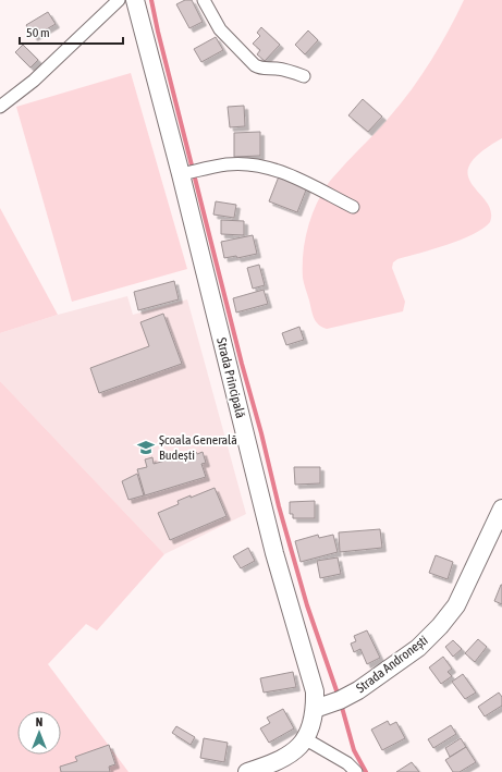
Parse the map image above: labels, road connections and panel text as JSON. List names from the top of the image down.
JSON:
{
  "streets": {
    "main road": ["Strada Principală", "Strada Andronești"]
  },
  "crossings": [
    ["Strada Principală", "Strada Andronești"]
  ],
  "places": {
    "school or university": ["Școala Generală Budești"]
  },
  "scale_bar": "50 m",
  "north": "top"
}
